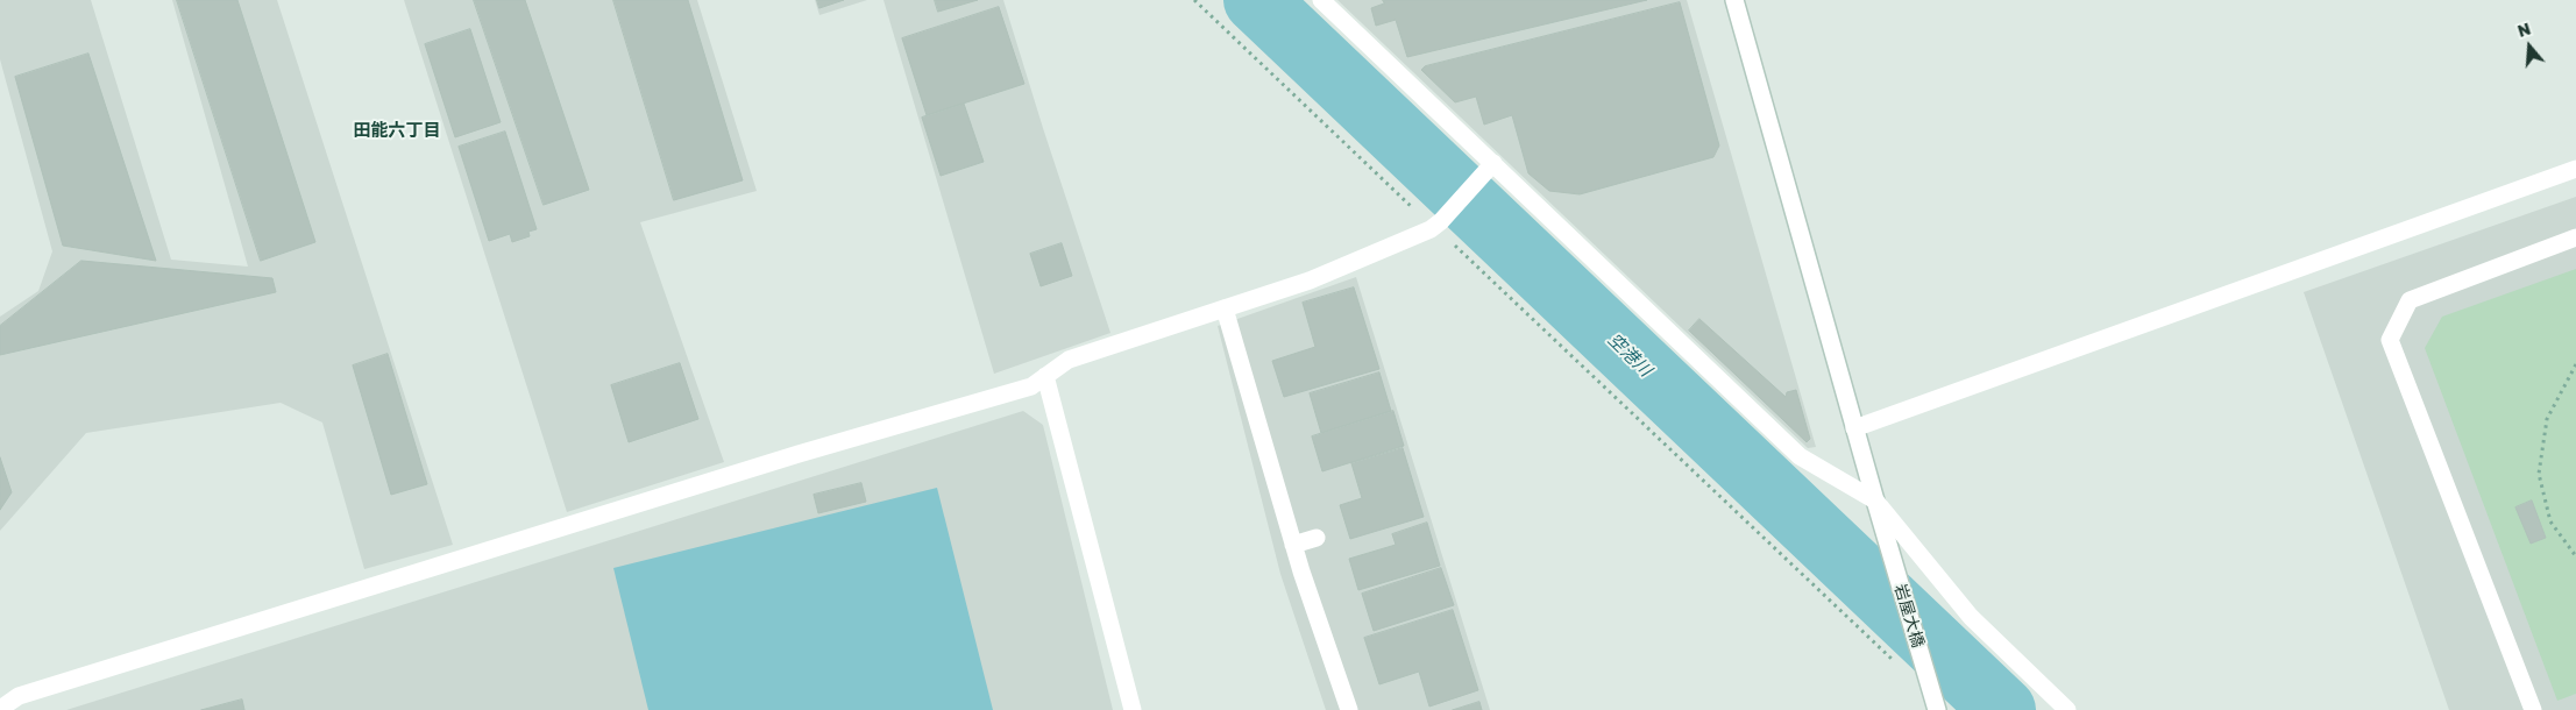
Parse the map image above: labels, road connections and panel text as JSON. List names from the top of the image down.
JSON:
{
  "streets": {
    "street": ["岩屋大橋"]
  },
  "districts": ["田能六丁目"],
  "water": ["空港川"],
  "north": "top"
}
